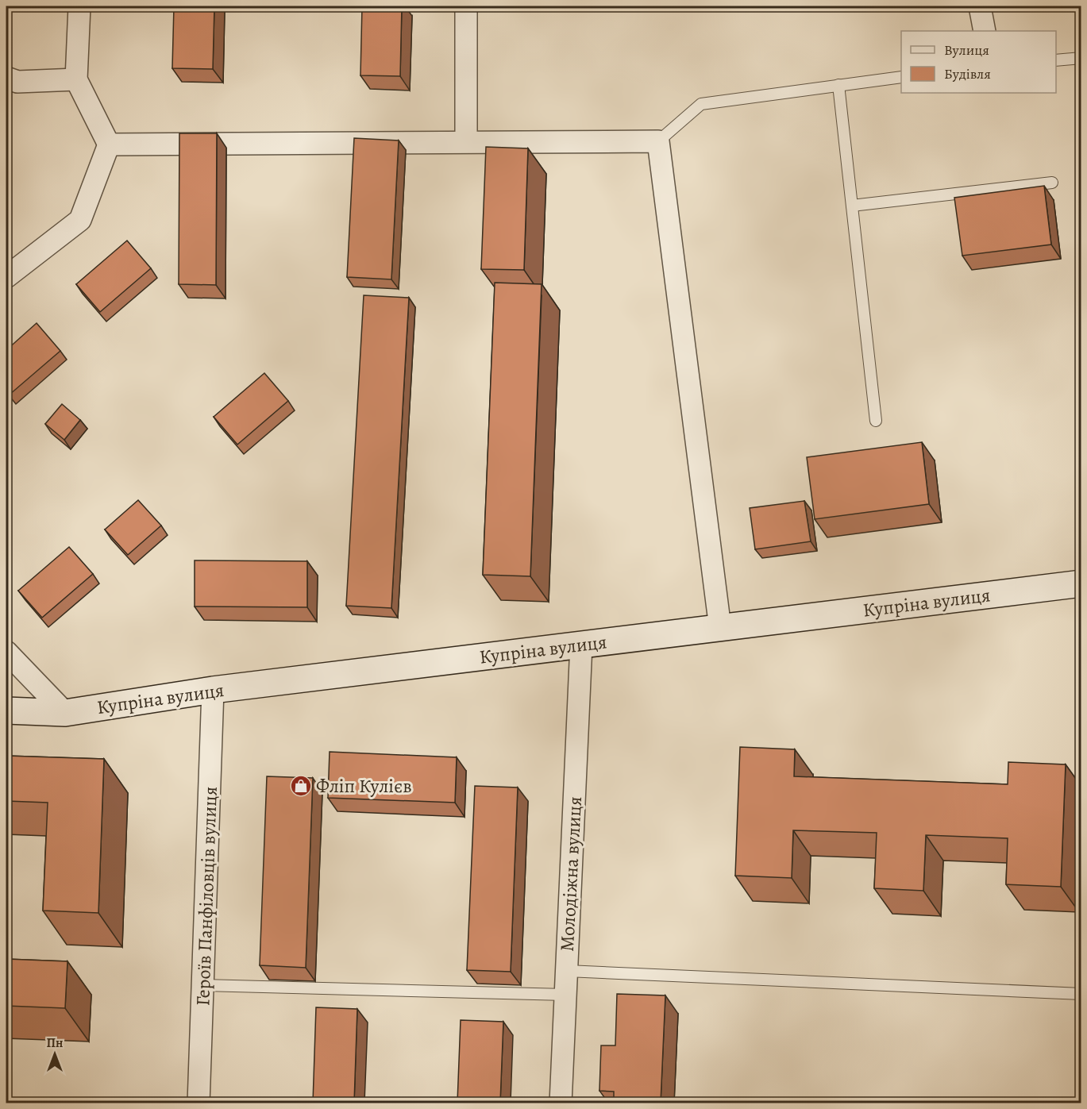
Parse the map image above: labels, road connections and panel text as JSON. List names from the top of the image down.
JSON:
{
  "streets": {
    "main road": ["Купріна вулиця"],
    "street": ["Молодіжна вулиця", "Героїв Панфіловців вулиця"]
  },
  "crossings": [
    ["Купріна вулиця", "Молодіжна вулиця"],
    ["Купріна вулиця", "Героїв Панфіловців вулиця"]
  ],
  "places": {
    "shop": ["Фліп Кулієв"]
  },
  "legend": ["Вулиця", "Будівля"],
  "north": "top"
}
